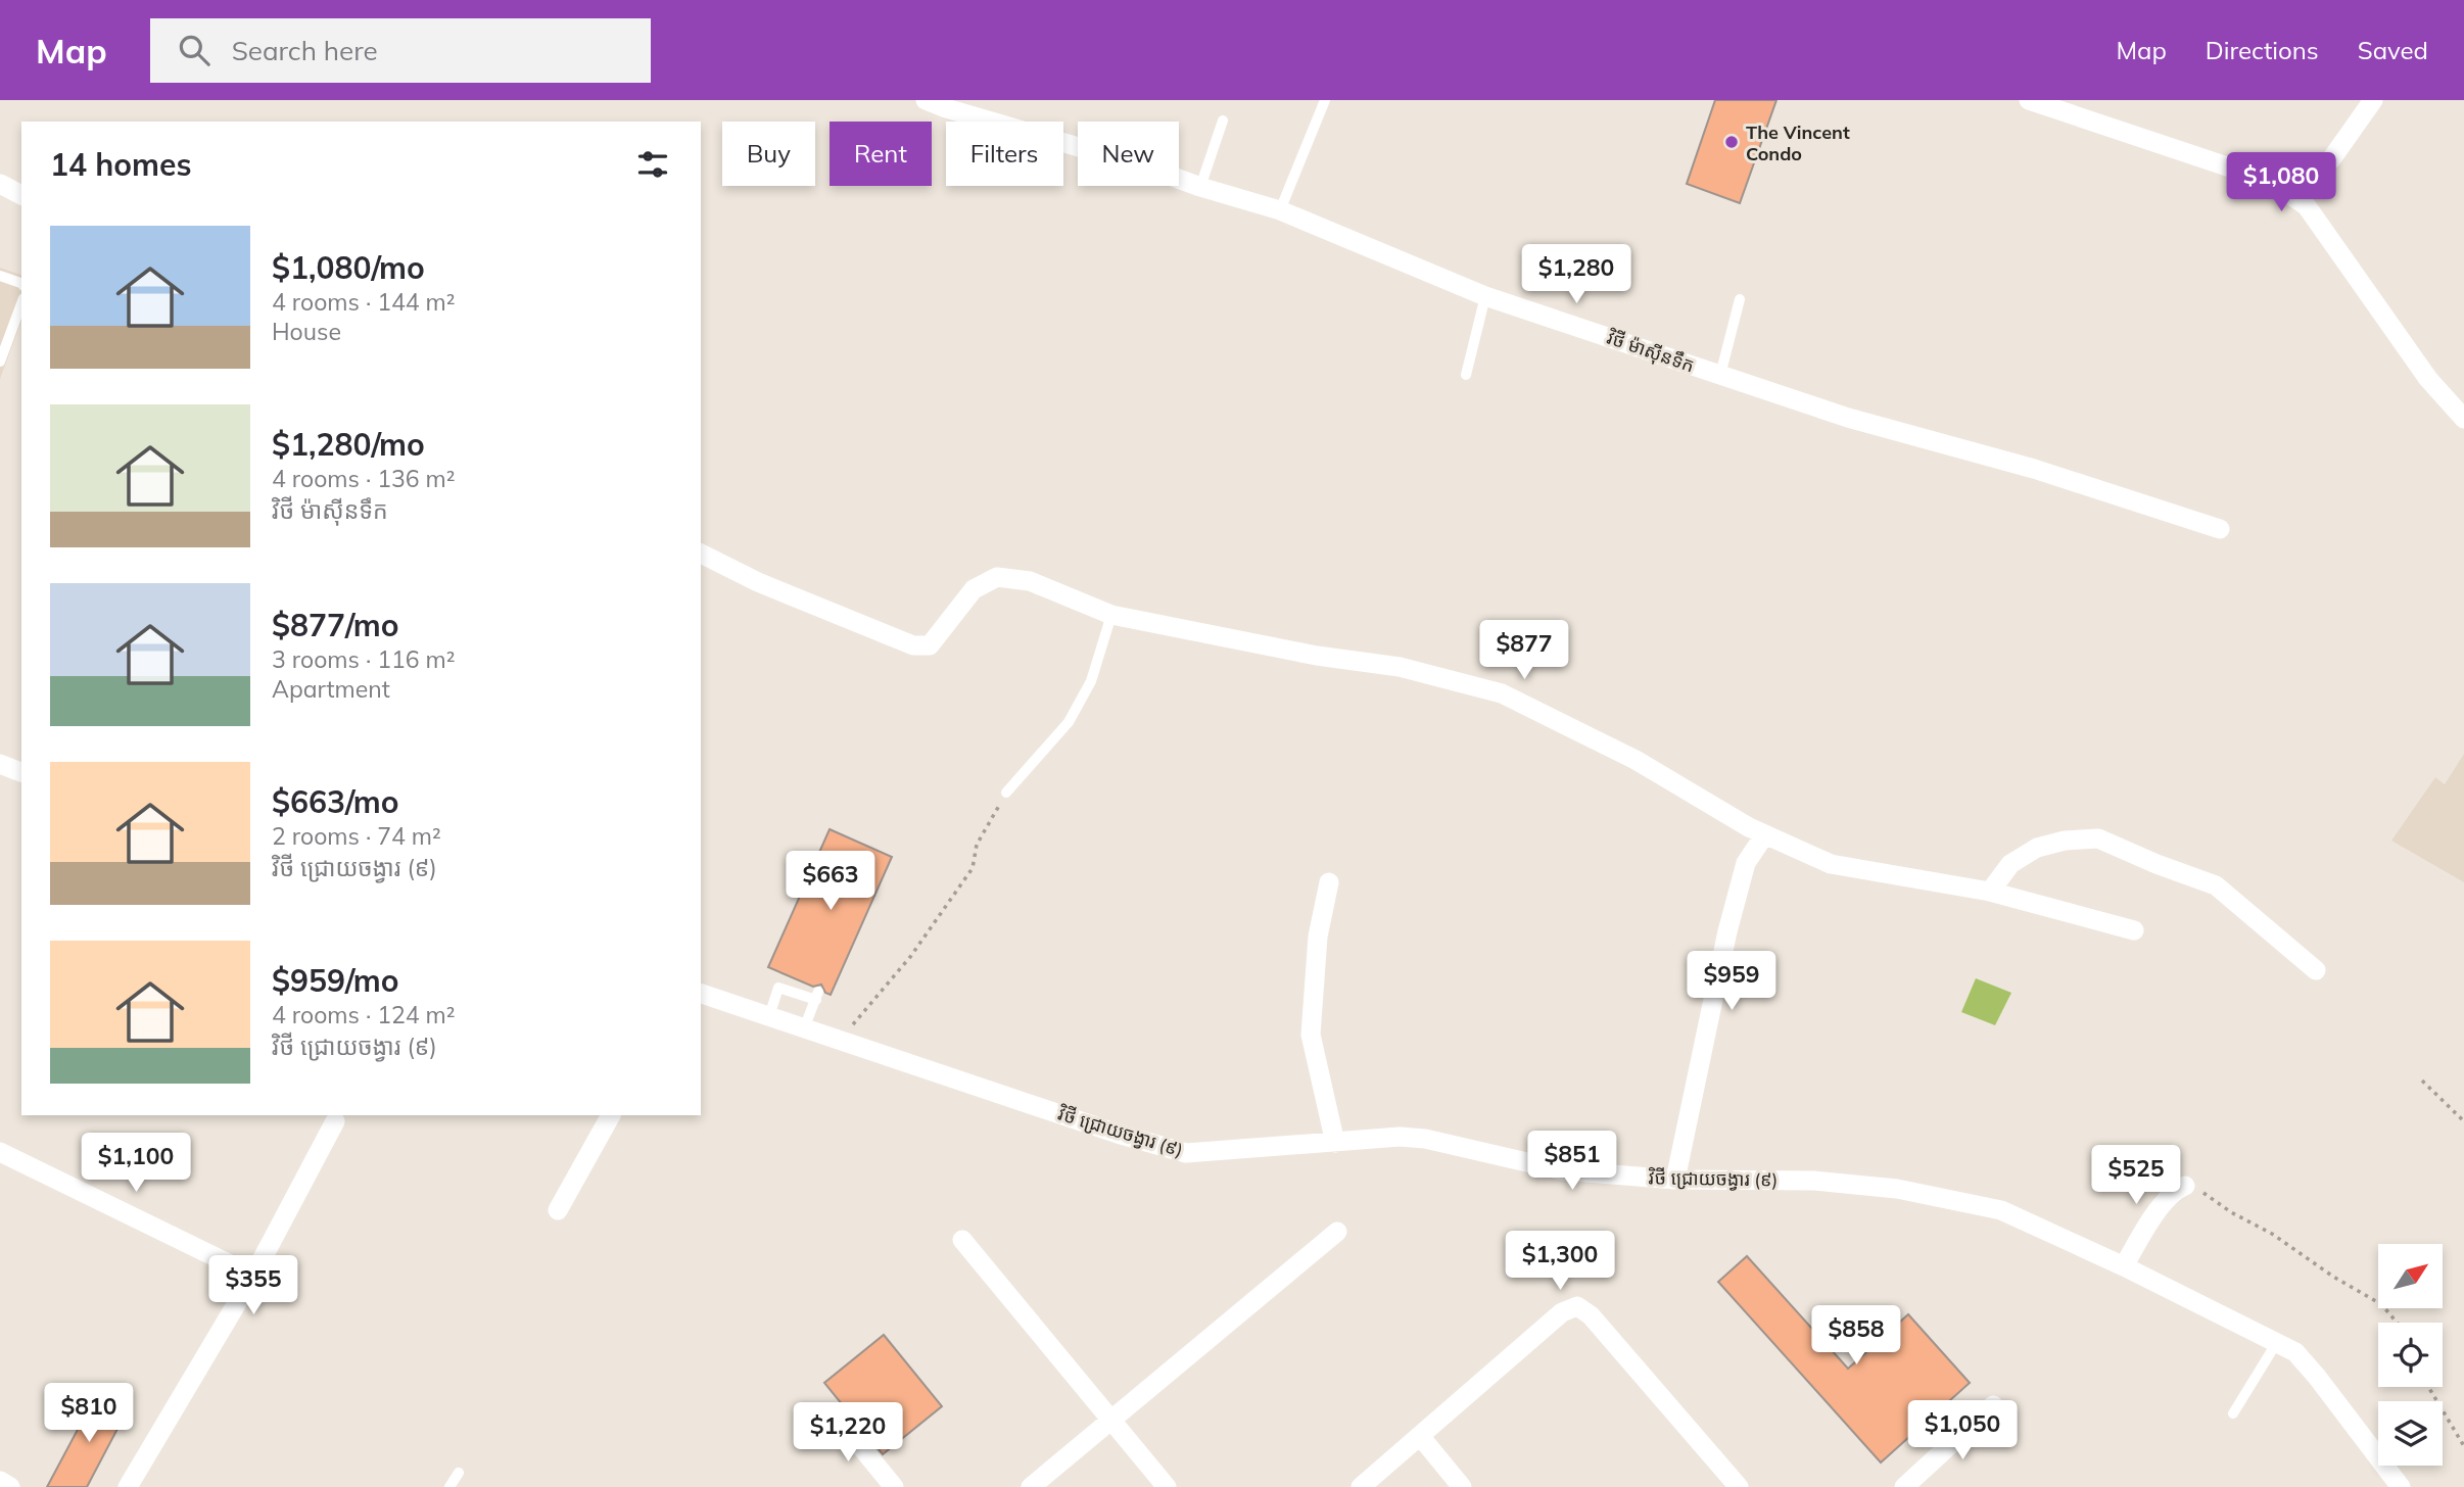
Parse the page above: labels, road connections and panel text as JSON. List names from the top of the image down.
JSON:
{
  "streets": {
    "street": ["វិថី ម៉ាស៊ីនទឹក", "វិថី ជ្រោយចង្វារ (៩)"]
  },
  "places": ["The Vincent Condo"],
  "north": "top right",
  "page": {
    "header": "Map",
    "search": "Search here",
    "nav": ["Map", "Directions", "Saved"],
    "chip": [
      "Buy",
      "Rent",
      "Filters",
      "New"
    ],
    "heading": "14 homes",
    "price": [
      "$1,080",
      "$1,280",
      "$877",
      "$663",
      "$959",
      "$851",
      "$1,100",
      "$525",
      "$1,300",
      "$355",
      "$858",
      "$810",
      "$1,050",
      "$1,220"
    ],
    "list": [
      {
        "name": "$1,080/mo",
        "note": "4 rooms · 144 m² · House"
      },
      {
        "name": "$1,280/mo",
        "note": "4 rooms · 136 m² · វិថី ម៉ាស៊ីនទឹក"
      },
      {
        "name": "$877/mo",
        "note": "3 rooms · 116 m² · Apartment"
      },
      {
        "name": "$663/mo",
        "note": "2 rooms · 74 m² · វិថី ជ្រោយចង្វារ (៩)"
      },
      {
        "name": "$959/mo",
        "note": "4 rooms · 124 m² · វិថី ជ្រោយចង្វារ (៩)"
      }
    ]
  }
}
